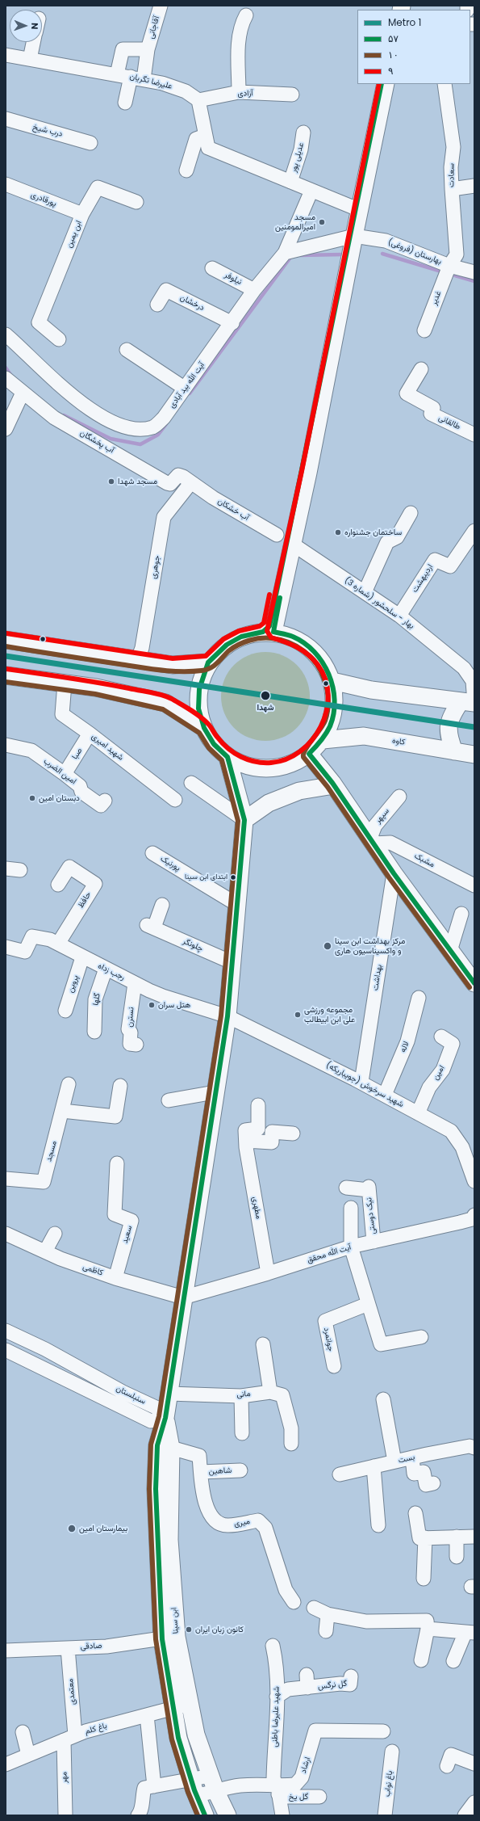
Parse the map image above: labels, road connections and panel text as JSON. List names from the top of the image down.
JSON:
{
  "streets": {
    "main road": ["کاوه", "ابن سینا"],
    "street": [
      "آقاجانی",
      "علیرضا تگریان",
      "آزادی",
      "درب شیخ",
      "عدیلی پور",
      "سعادت",
      "پورقادری",
      "ابن یمین",
      "بهارستان (فروغی)",
      "نیلوفر",
      "غدیر",
      "درخشان",
      "آیت الله بید آبادی",
      "طالقانی",
      "آب پخشگان",
      "آب خشکان",
      "جوهری",
      "اردیبهشت",
      "بهار - سلحشور (شماره 3)",
      "شهید امیری",
      "صبا",
      "امین الضرب",
      "سپهر",
      "مشبک",
      "پورنیک",
      "حافظ",
      "چلونگر",
      "رجب زداه",
      "بهداشت",
      "پروین",
      "گلها",
      "نسترن",
      "لاله",
      "امین",
      "شهید سرخوش (جویباریکه)",
      "مسجد",
      "مطهری",
      "نیک دوستی",
      "سعید",
      "آیت الله محقق",
      "کاظمی",
      "جوانمرد",
      "مانی",
      "سنبلستان",
      "بست",
      "شاهین",
      "میری",
      "صادقی",
      "گل نرگس",
      "معتمدی",
      "شهید علیرضا باطنی",
      "باغ کلم",
      "ارشاد",
      "مهر",
      "باغ نواب",
      "گل یخ"
    ]
  },
  "crossings": [
    ["آقاجانی", "علیرضا تگریان"],
    ["علیرضا تگریان", "آزادی"],
    ["سعادت", "بهارستان (فروغی)"],
    ["سعادت", "غدیر"],
    ["پورقادری", "ابن یمین"],
    ["بهارستان (فروغی)", "غدیر"],
    ["نیلوفر", "آیت الله بید آبادی"],
    ["درخشان", "آیت الله بید آبادی"],
    ["آب پخشگان", "آب خشکان"],
    ["آب پخشگان", "جوهری"],
    ["آب خشکان", "جوهری"],
    ["اردیبهشت", "بهار - سلحشور (شماره 3)"],
    ["شهید امیری", "صبا"],
    ["صبا", "امین الضرب"],
    ["سپهر", "مشبک"],
    ["پورنیک", "ابن سینا"],
    ["حافظ", "رجب زداه"],
    ["چلونگر", "ابن سینا"],
    ["رجب زداه", "پروین"],
    ["رجب زداه", "گلها"],
    ["رجب زداه", "نسترن"],
    ["رجب زداه", "شهید سرخوش (جویباریکه)"],
    ["رجب زداه", "ابن سینا"],
    ["بهداشت", "شهید سرخوش (جویباریکه)"],
    ["لاله", "شهید سرخوش (جویباریکه)"],
    ["امین", "شهید سرخوش (جویباریکه)"],
    ["شهید سرخوش (جویباریکه)", "ابن سینا"],
    ["مطهری", "آیت الله محقق"],
    ["نیک دوستی", "آیت الله محقق"],
    ["سعید", "کاظمی"],
    ["آیت الله محقق", "کاظمی"],
    ["آیت الله محقق", "ابن سینا"],
    ["کاظمی", "ابن سینا"],
    ["مانی", "ابن سینا"],
    ["سنبلستان", "ابن سینا"],
    ["شاهین", "میری"],
    ["میری", "ابن سینا"],
    ["ابن سینا", "صادقی"],
    ["ابن سینا", "باغ کلم"],
    ["ابن سینا", "ارشاد"],
    ["صادقی", "معتمدی"],
    ["گل نرگس", "شهید علیرضا باطنی"],
    ["معتمدی", "باغ کلم"],
    ["معتمدی", "مهر"],
    ["شهید علیرضا باطنی", "ارشاد"],
    ["شهید علیرضا باطنی", "گل یخ"],
    ["باغ کلم", "مهر"],
    ["ارشاد", "گل یخ"]
  ],
  "places": [
    "مسجد امیرالمومنین",
    "مسجد شهدا",
    "ساختمان جشنواره",
    "شهدا",
    "دبستان امین",
    "ابتدای ابن سینا",
    "مرکز بهداشت ابن سینا و واکسیناسیون هاری",
    "هتل سران",
    "مجموعه ورزشی علی ابن ابیطالب",
    "بیمارستان امین",
    "کانون زبان ایران"
  ],
  "lines": [
    "transit line ۵۷",
    "transit line ۹",
    "transit line ۱۰",
    "metro line 1"
  ],
  "legend": [
    "Metro 1",
    "۵۷",
    "۱۰",
    "۹"
  ],
  "north": "right"
}
